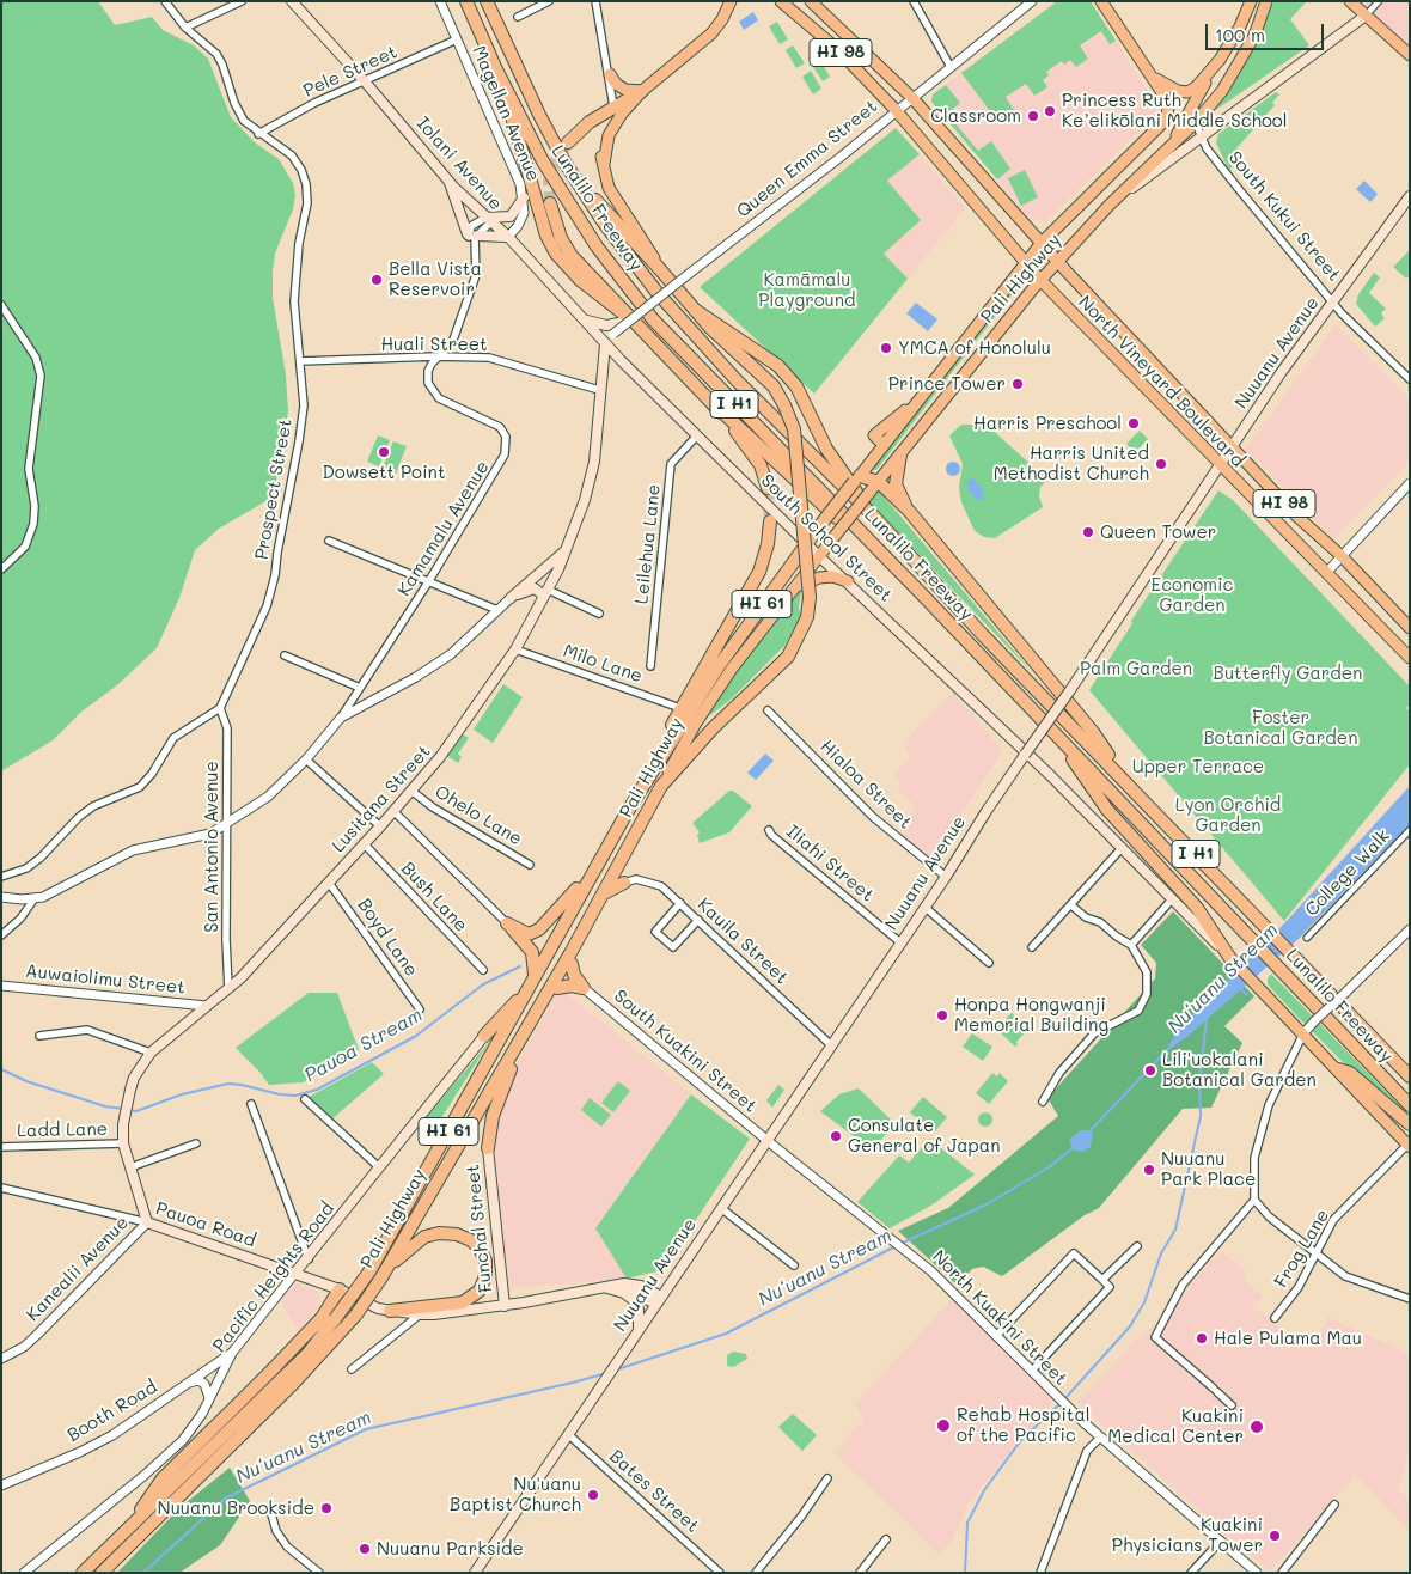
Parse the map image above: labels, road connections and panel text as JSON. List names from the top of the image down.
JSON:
{
  "streets": {
    "highway": [
      "Lunalilo Freeway",
      "Pali Highway",
      "I H1",
      "HI 61"
    ],
    "main road": [
      "HI 98",
      "Iolani Avenue",
      "Nuuanu Avenue",
      "North Vineyard Boulevard",
      "South School Street",
      "Lusitana Street",
      "Pauoa Road",
      "Funchal Street",
      "Pacific Heights Road"
    ],
    "street": [
      "Pele Street",
      "Magellan Avenue",
      "Queen Emma Street",
      "South Kukui Street",
      "Huali Street",
      "Prospect Street",
      "Kamamalu Avenue",
      "Leilehua Lane",
      "Milo Lane",
      "Hialoa Street",
      "Ohelo Lane",
      "San Antonio Avenue",
      "Iliahi Street",
      "College Walk",
      "Bush Lane",
      "Boyd Lane",
      "Kauila Street",
      "Auwaiolimu Street",
      "South Kuakini Street",
      "Ladd Lane",
      "Frog Lane",
      "Kanealii Avenue",
      "North Kuakini Street",
      "Booth Road",
      "Bates Street"
    ]
  },
  "crossings": [
    ["HI 98", "Queen Emma Street"],
    ["HI 98", "Pali Highway"],
    ["HI 98", "North Vineyard Boulevard"],
    ["Pele Street", "Magellan Avenue"],
    ["Pele Street", "Iolani Avenue"],
    ["Pele Street", "Prospect Street"],
    ["Magellan Avenue", "Iolani Avenue"],
    ["Iolani Avenue", "South School Street"],
    ["Iolani Avenue", "Lusitana Street"],
    ["South Kukui Street", "Pali Highway"],
    ["South Kukui Street", "Nuuanu Avenue"],
    ["Pali Highway", "North Vineyard Boulevard"],
    ["Pali Highway", "South School Street"],
    ["Huali Street", "Prospect Street"],
    ["Huali Street", "Kamamalu Avenue"],
    ["Huali Street", "Lusitana Street"],
    ["Nuuanu Avenue", "North Vineyard Boulevard"],
    ["Nuuanu Avenue", "South School Street"],
    ["Nuuanu Avenue", "Hialoa Street"],
    ["Nuuanu Avenue", "Iliahi Street"],
    ["Nuuanu Avenue", "Kauila Street"],
    ["Nuuanu Avenue", "South Kuakini Street"],
    ["Nuuanu Avenue", "Pauoa Road"],
    ["Nuuanu Avenue", "North Kuakini Street"],
    ["Nuuanu Avenue", "Bates Street"],
    ["Prospect Street", "San Antonio Avenue"],
    ["South School Street", "Leilehua Lane"],
    ["South School Street", "Lusitana Street"],
    ["Milo Lane", "Lusitana Street"],
    ["Lusitana Street", "Ohelo Lane"],
    ["Lusitana Street", "San Antonio Avenue"],
    ["Lusitana Street", "Bush Lane"],
    ["Lusitana Street", "Boyd Lane"],
    ["Lusitana Street", "Auwaiolimu Street"],
    ["Lusitana Street", "Ladd Lane"],
    ["Lusitana Street", "Pauoa Road"],
    ["Lusitana Street", "Kanealii Avenue"],
    ["South Kuakini Street", "North Kuakini Street"],
    ["Pauoa Road", "Funchal Street"],
    ["Pauoa Road", "Kanealii Avenue"],
    ["Pauoa Road", "Pacific Heights Road"],
    ["Pacific Heights Road", "Booth Road"]
  ],
  "water": ["Nuʻuanu Stream", "Pauoa Stream"],
  "parks": [
    "Kamāmalu Playground",
    "Economic Garden",
    "Palm Garden",
    "Butterfly Garden",
    "Foster Botanical Garden",
    "Upper Terrace",
    "Lyon Orchid Garden"
  ],
  "places": [
    "Princess Ruth Ke’elikōlani Middle School",
    "Classroom",
    "Bella Vista Reservoir",
    "YMCA of Honolulu",
    "Prince Tower",
    "Harris Preschool",
    "Dowsett Point",
    "Harris United Methodist Church",
    "Queen Tower",
    "Honpa Hongwanji Memorial Building",
    "Lili'uokalani Botanical Garden",
    "Consulate General of Japan",
    "Nuuanu Park Place",
    "Hale Pulama Mau",
    "Rehab Hospital of the Pacific",
    "Kuakini Medical Center",
    "Nu'uanu Baptist Church",
    "Nuuanu Brookside",
    "Kuakini Physicians Tower",
    "Nuuanu Parkside"
  ],
  "scale_bar": "100 m"
}
